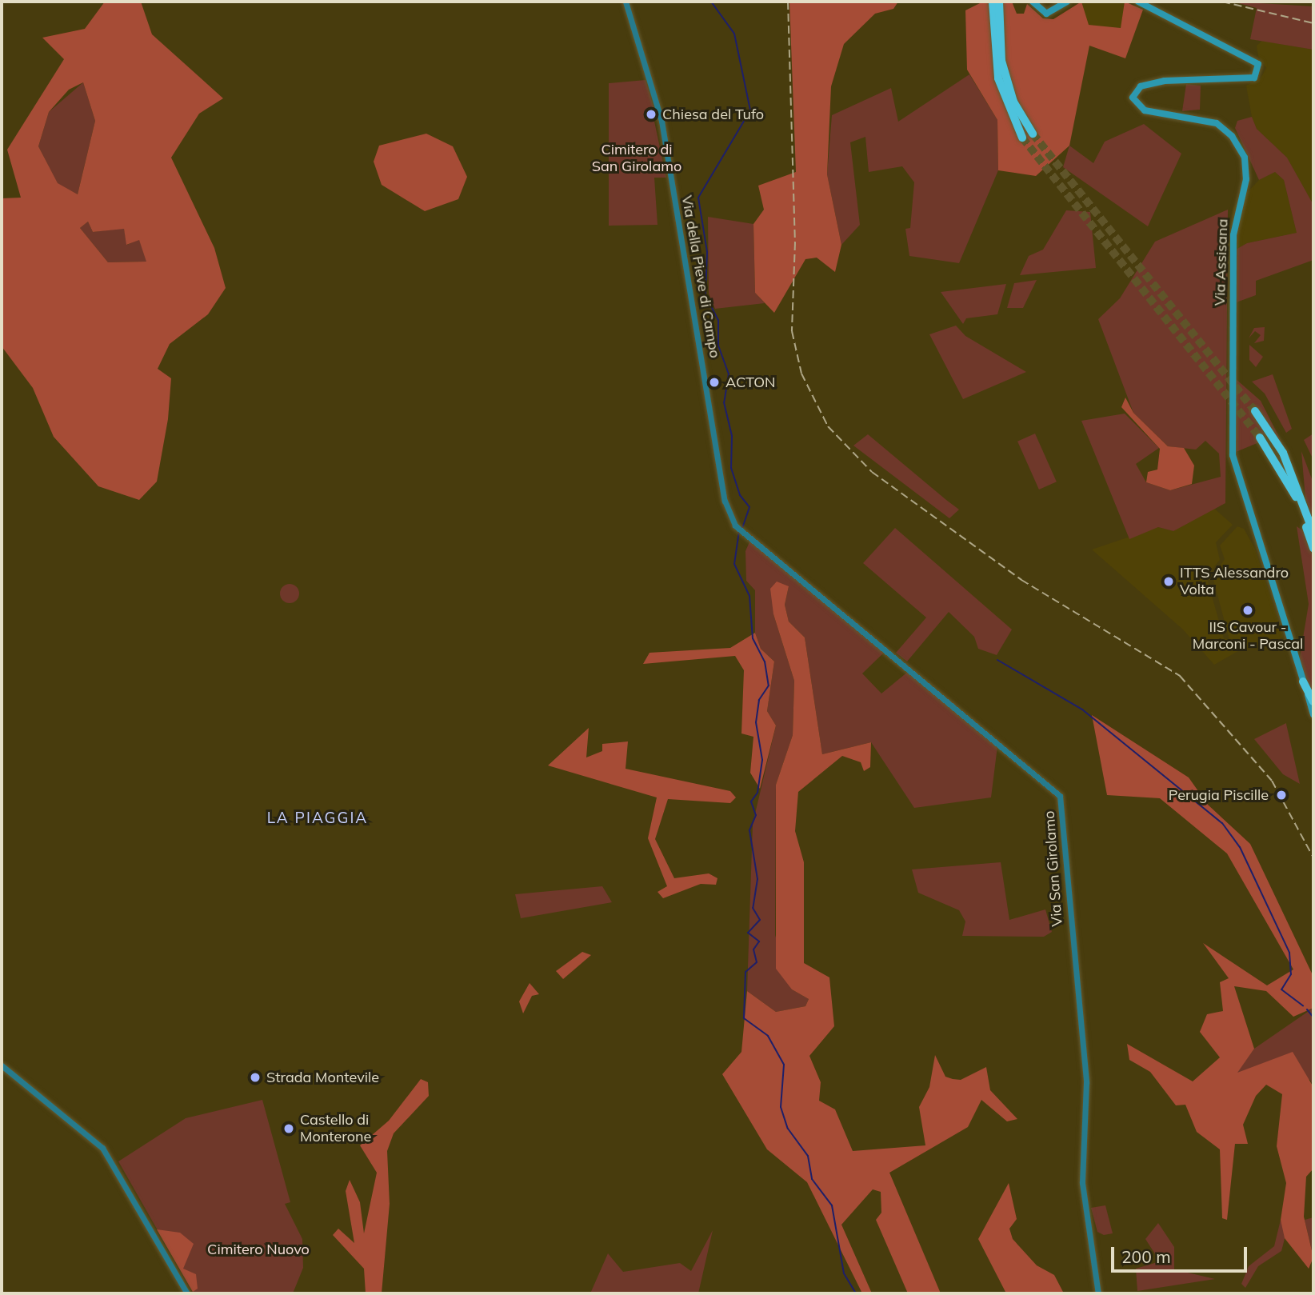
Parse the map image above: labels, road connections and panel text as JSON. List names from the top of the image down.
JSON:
{
  "streets": {
    "main road": ["Via Assisana"],
    "street": ["Via della Pieve di Campo", "Via San Girolamo"]
  },
  "crossings": [
    ["Via della Pieve di Campo", "Via San Girolamo"]
  ],
  "districts": ["LA PIAGGIA"],
  "parks": ["Cimitero di San Girolamo", "Cimitero Nuovo"],
  "places": [
    "Chiesa del Tufo",
    "ACTON",
    "ITTS Alessandro Volta",
    "IIS Cavour - Marconi - Pascal",
    "Perugia Piscille",
    "Strada Montevile",
    "Castello di Monterone"
  ],
  "scale_bar": "200 m"
}
